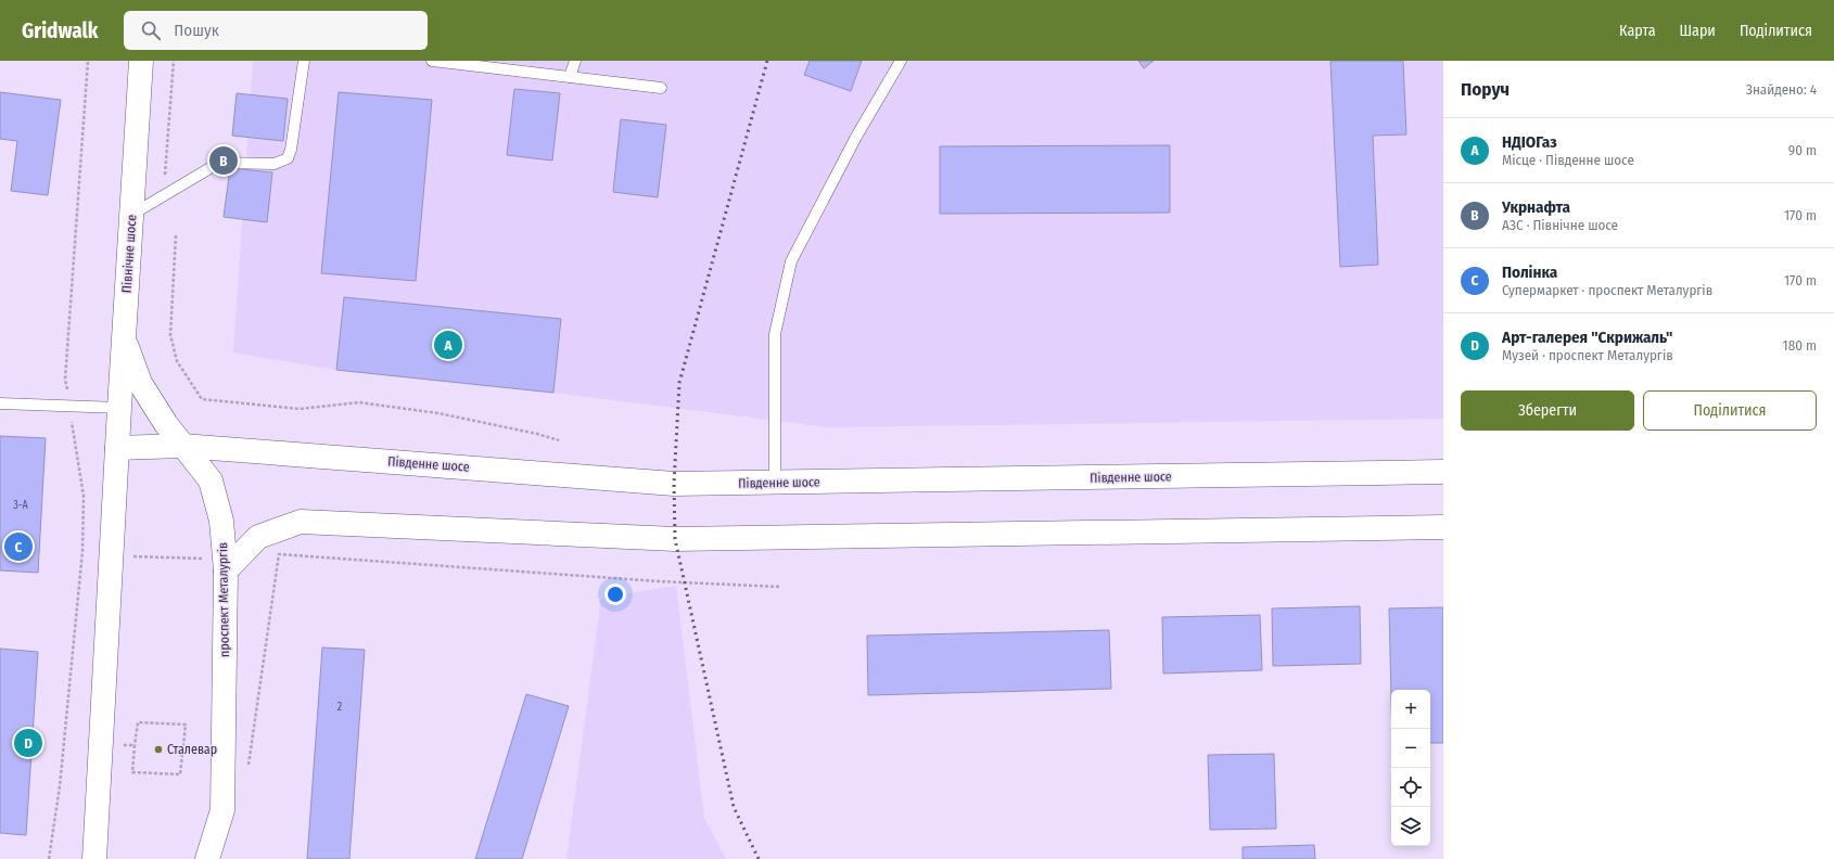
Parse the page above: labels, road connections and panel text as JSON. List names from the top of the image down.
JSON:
{
  "streets": {
    "main road": ["Північне шосе", "Південне шосе", "проспект Металургів"]
  },
  "crossings": [
    ["Північне шосе", "Південне шосе"],
    ["Північне шосе", "проспект Металургів"],
    ["Південне шосе", "проспект Металургів"]
  ],
  "places": ["Сталевар"],
  "house_numbers": ["3-А", "2"],
  "page": {
    "header": "Gridwalk",
    "search": "Пошук",
    "nav": ["Карта", "Шари", "Поділитися"],
    "heading": ["Поруч", "Знайдено: 4"],
    "list": [
      {
        "mark": "A",
        "name": "НДІОГаз",
        "note": "Місце · Південне шосе",
        "value": "90 m"
      },
      {
        "mark": "B",
        "name": "Укрнафта",
        "note": "АЗС · Північне шосе",
        "value": "170 m"
      },
      {
        "mark": "C",
        "name": "Полінка",
        "note": "Супермаркет · проспект Металургів",
        "value": "170 m"
      },
      {
        "mark": "D",
        "name": "Арт-галерея \"Скрижаль\"",
        "note": "Музей · проспект Металургів",
        "value": "180 m"
      }
    ],
    "pins": [
      "B",
      "A",
      "C",
      "D"
    ],
    "buttons": ["Зберегти", "Поділитися"],
    "map_buttons": ["+", "−"]
  }
}
